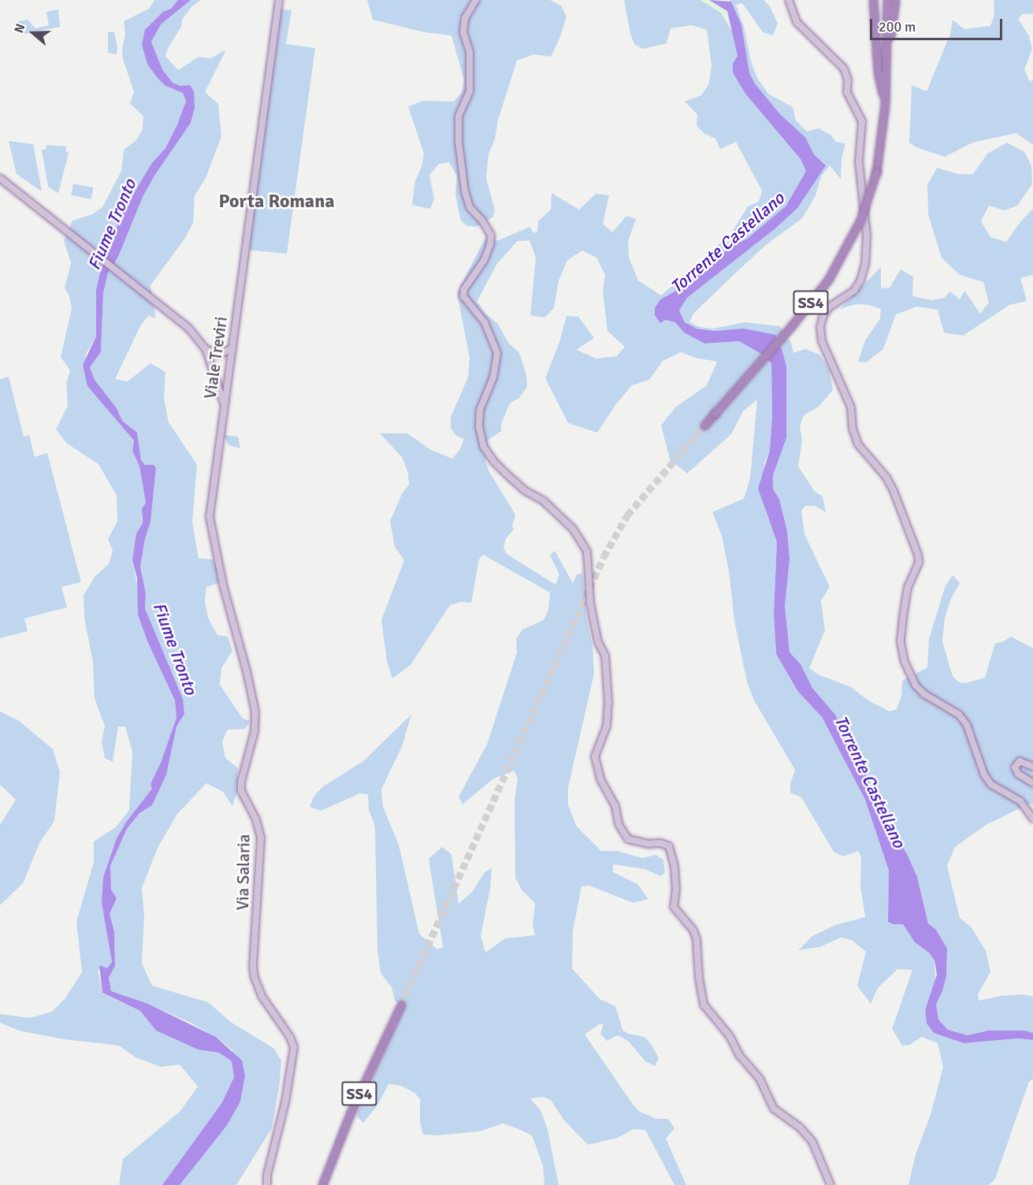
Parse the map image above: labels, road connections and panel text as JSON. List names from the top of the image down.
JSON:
{
  "streets": {
    "highway": ["SS4"],
    "street": ["Viale Treviri", "Via Salaria"]
  },
  "crossings": [
    ["Viale Treviri", "Via Salaria"]
  ],
  "districts": ["Porta Romana"],
  "water": ["Fiume Tronto", "Torrente Castellano"],
  "scale_bar": "200 m",
  "north": "left"
}
